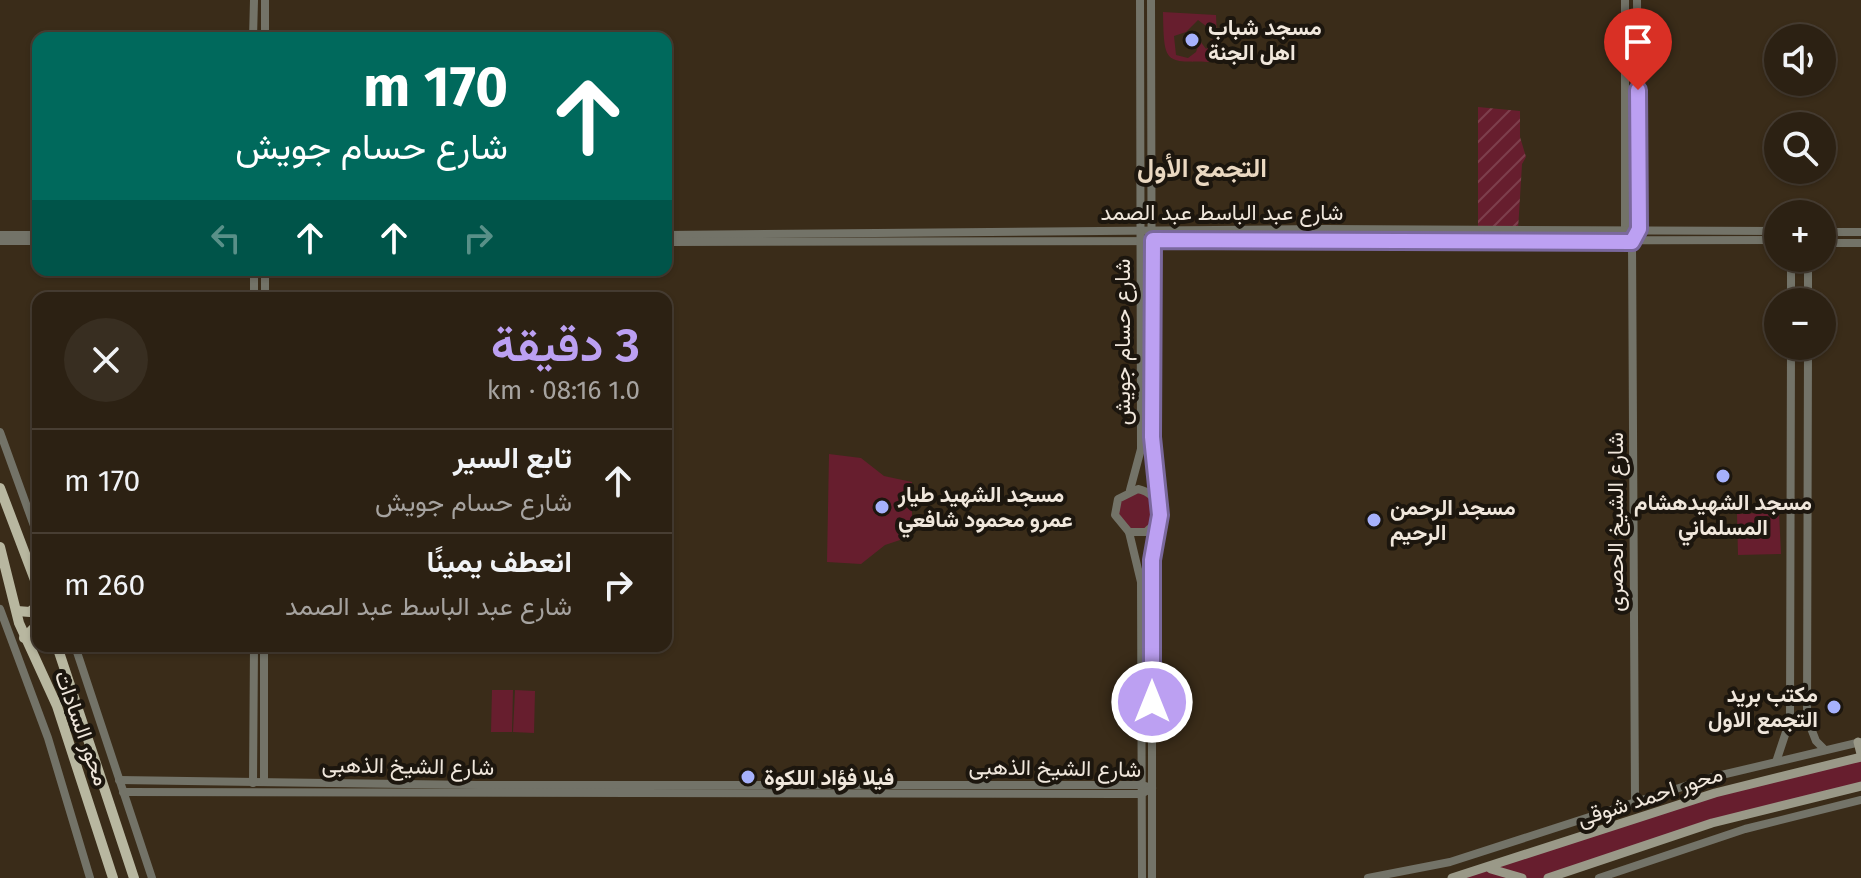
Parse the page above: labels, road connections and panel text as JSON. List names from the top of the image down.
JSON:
{
  "streets": {
    "main road": ["محور السادات", "محور احمد شوقى"],
    "street": [
      "شارع عبد الباسط عبد الصمد",
      "شارع حسام جويش",
      "شارع الشيخ الحصرى",
      "شارع الشيخ الذهبى"
    ]
  },
  "crossings": [
    ["شارع عبد الباسط عبد الصمد", "شارع حسام جويش"],
    ["شارع عبد الباسط عبد الصمد", "شارع الشيخ الحصرى"]
  ],
  "districts": ["التجمع الأول"],
  "places": [
    "مسجد شباب اهل الجنة",
    "مسجد الشهيدهشام المسلماني",
    "مسجد الشهيد طيار عمرو محمود شافعي",
    "مسجد الرحمن الرحيم",
    "مكتب بريد التجمع الاول",
    "فيلا فؤاد اللكوة"
  ],
  "page": {
    "map_buttons": ["+", "−"],
    "turn": ["170 m", "شارع حسام جويش"],
    "heading": ["3 دقيقة", "1.0 km · 08:16"],
    "list": [
      {
        "name": "تابع السير",
        "note": "شارع حسام جويش",
        "value": "170 m"
      },
      {
        "name": "انعطف يمينًا",
        "note": "شارع عبد الباسط عبد الصمد",
        "value": "260 m"
      }
    ]
  }
}
